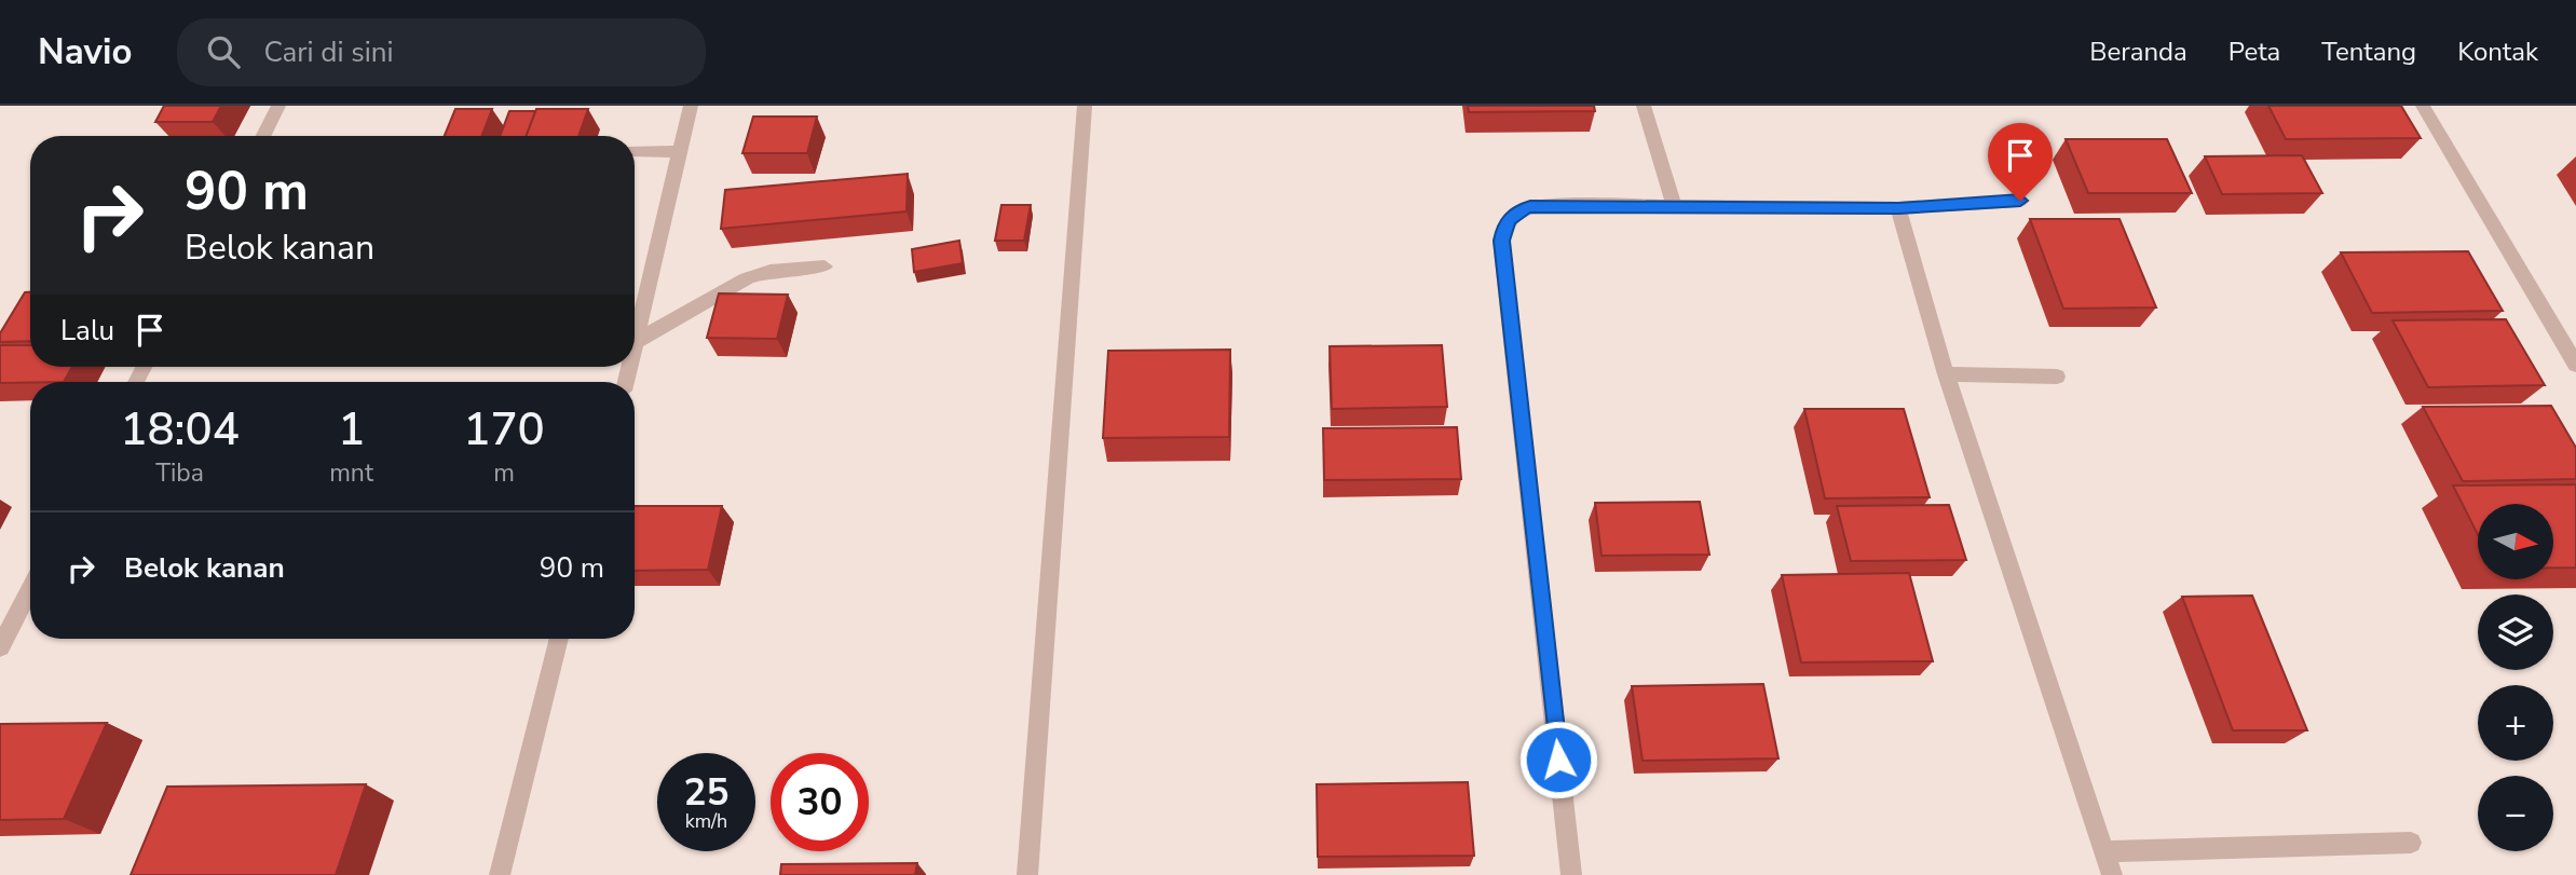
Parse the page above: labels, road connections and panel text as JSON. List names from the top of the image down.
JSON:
{
  "north": "right",
  "page": {
    "header": "Navio",
    "search": "Cari di sini",
    "nav": [
      "Beranda",
      "Peta",
      "Tentang",
      "Kontak"
    ],
    "turn": ["90 m", "Belok kanan"],
    "then": "Lalu",
    "eta": [
      "18:04",
      "Tiba",
      "1",
      "mnt",
      "170",
      "m"
    ],
    "map_buttons": ["+", "−"],
    "list": [
      {
        "name": "Belok kanan",
        "value": "90 m"
      }
    ],
    "speed": "25 km/h",
    "limit": "30"
  }
}
